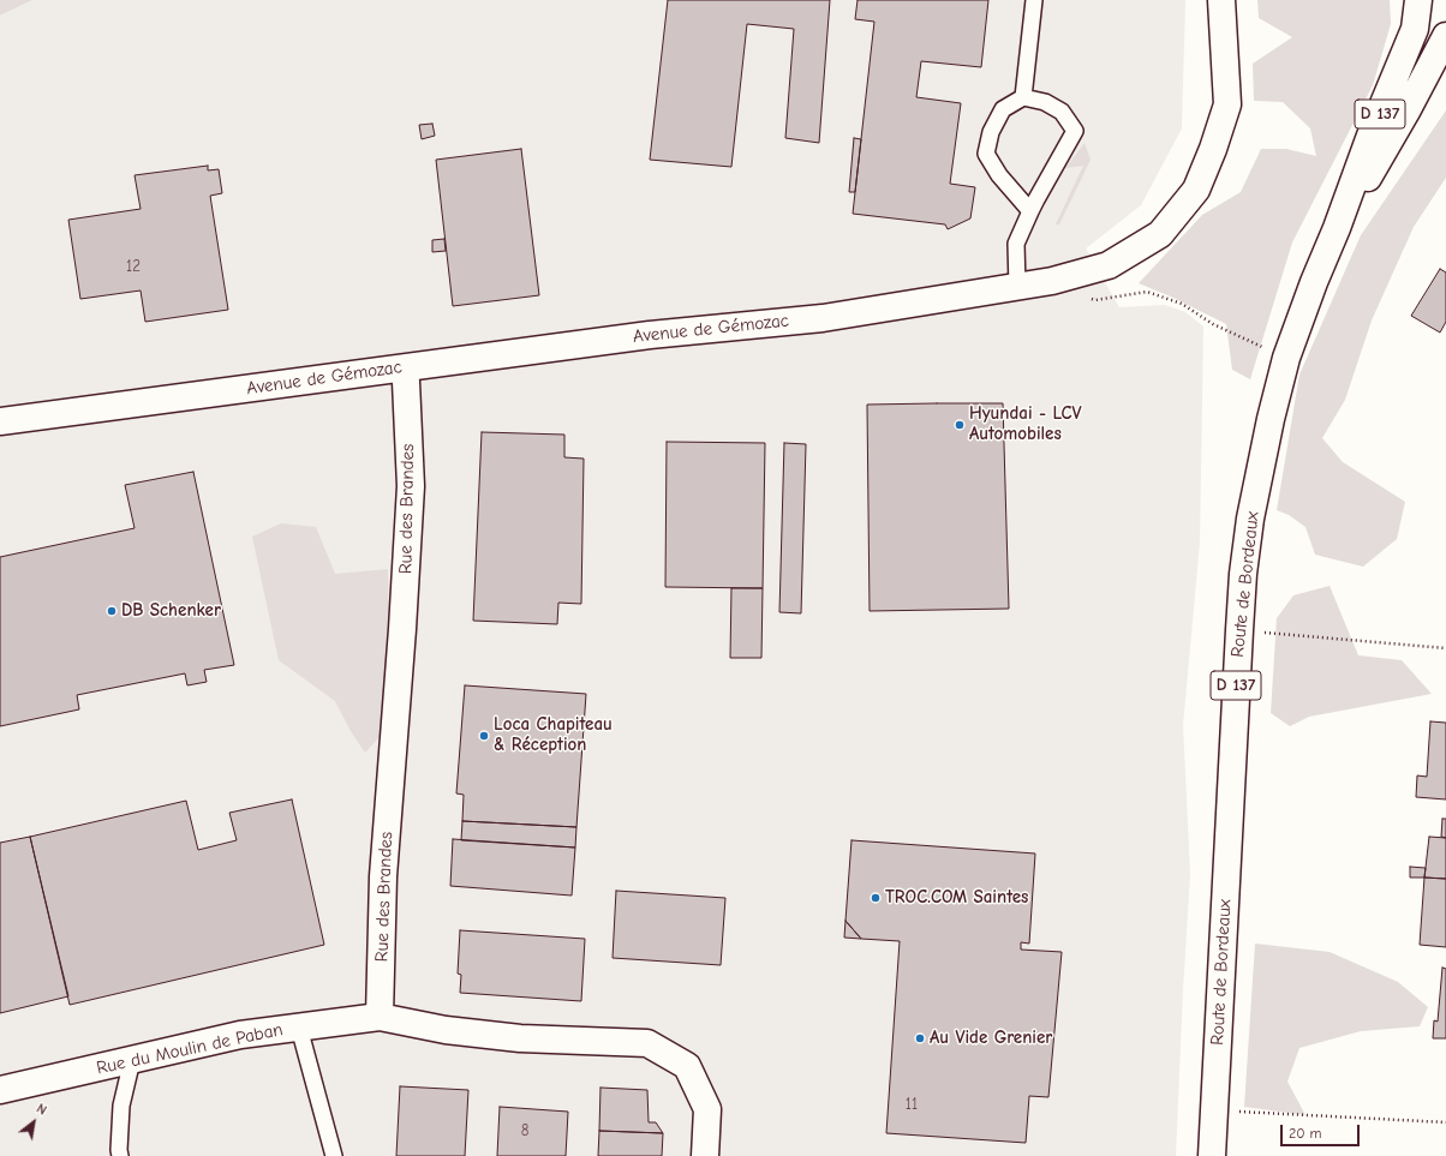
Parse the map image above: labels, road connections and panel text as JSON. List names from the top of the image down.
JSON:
{
  "streets": {
    "main road": [
      "D 137",
      "Avenue de Gémozac",
      "Rue des Brandes",
      "Route de Bordeaux",
      "Rue du Moulin de Paban"
    ]
  },
  "crossings": [
    ["Avenue de Gémozac", "Rue des Brandes"],
    ["Rue des Brandes", "Rue du Moulin de Paban"]
  ],
  "places": [
    "Hyundai - LCV Automobiles",
    "DB Schenker",
    "Loca Chapiteau & Réception",
    "TROC.COM Saintes",
    "Au Vide Grenier"
  ],
  "house_numbers": ["12", "11", "8"],
  "scale_bar": "20 m",
  "north": "top right"
}
